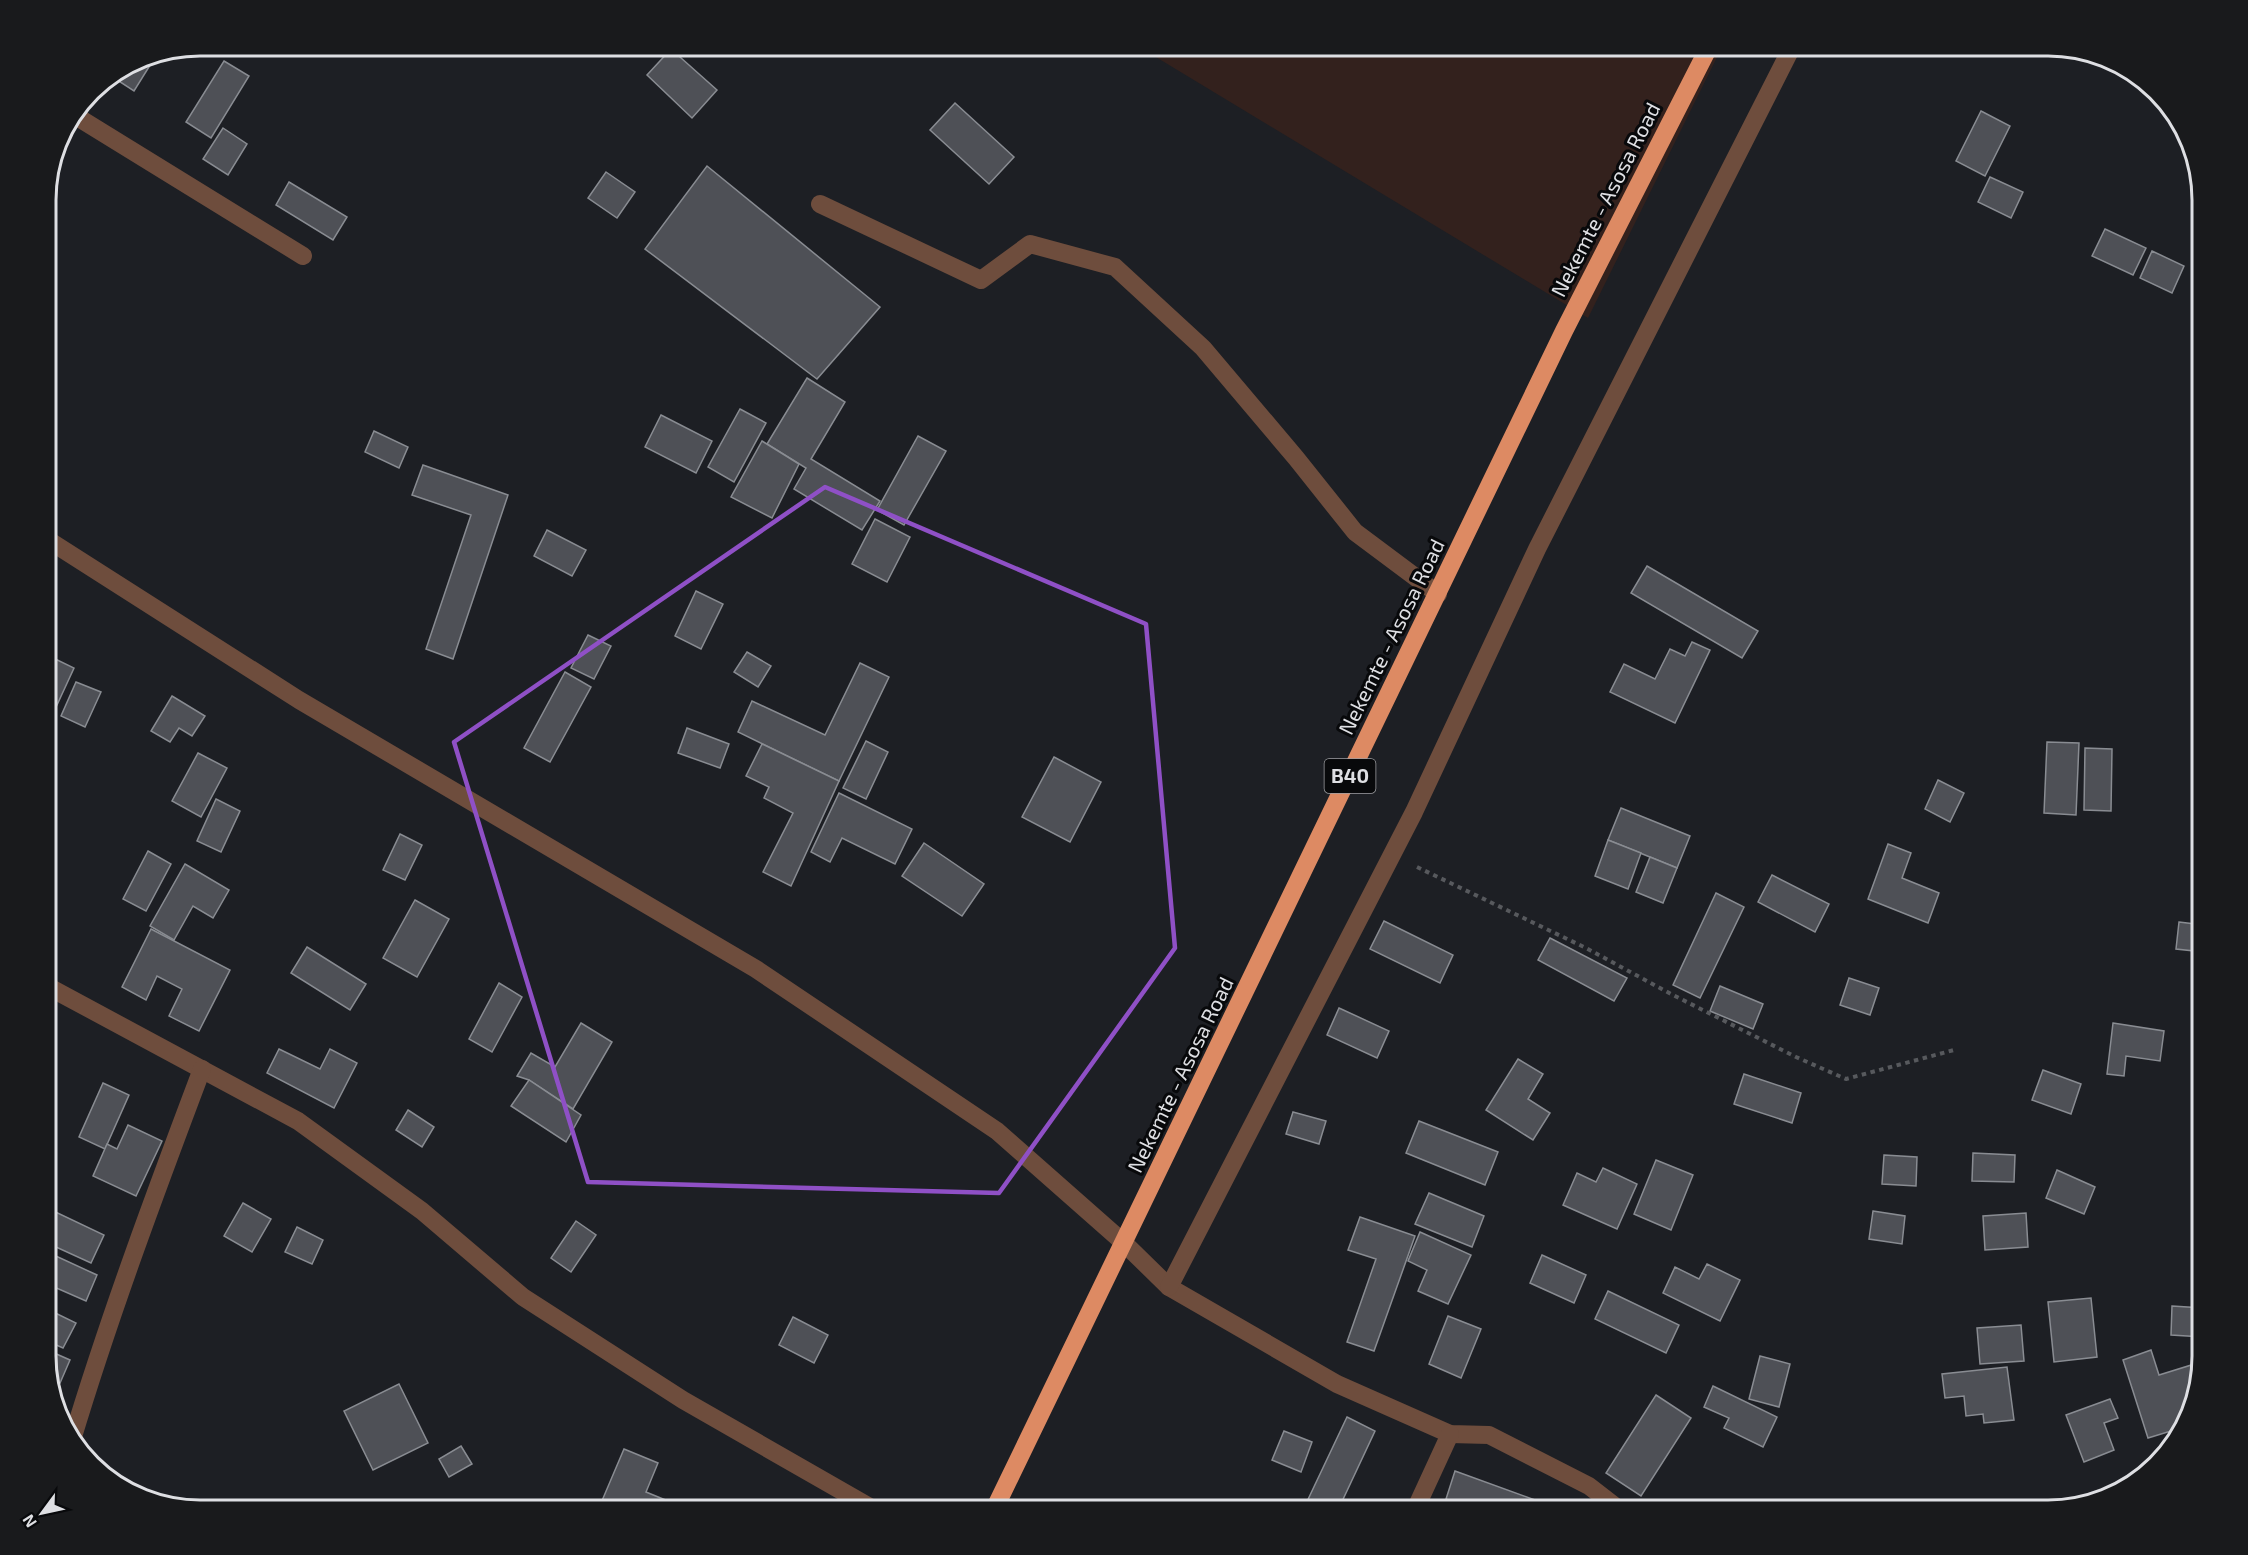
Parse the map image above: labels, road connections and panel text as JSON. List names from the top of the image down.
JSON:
{
  "streets": {
    "highway": ["Nekemte - Asosa Road", "B40"]
  },
  "north": "bottom left"
}
